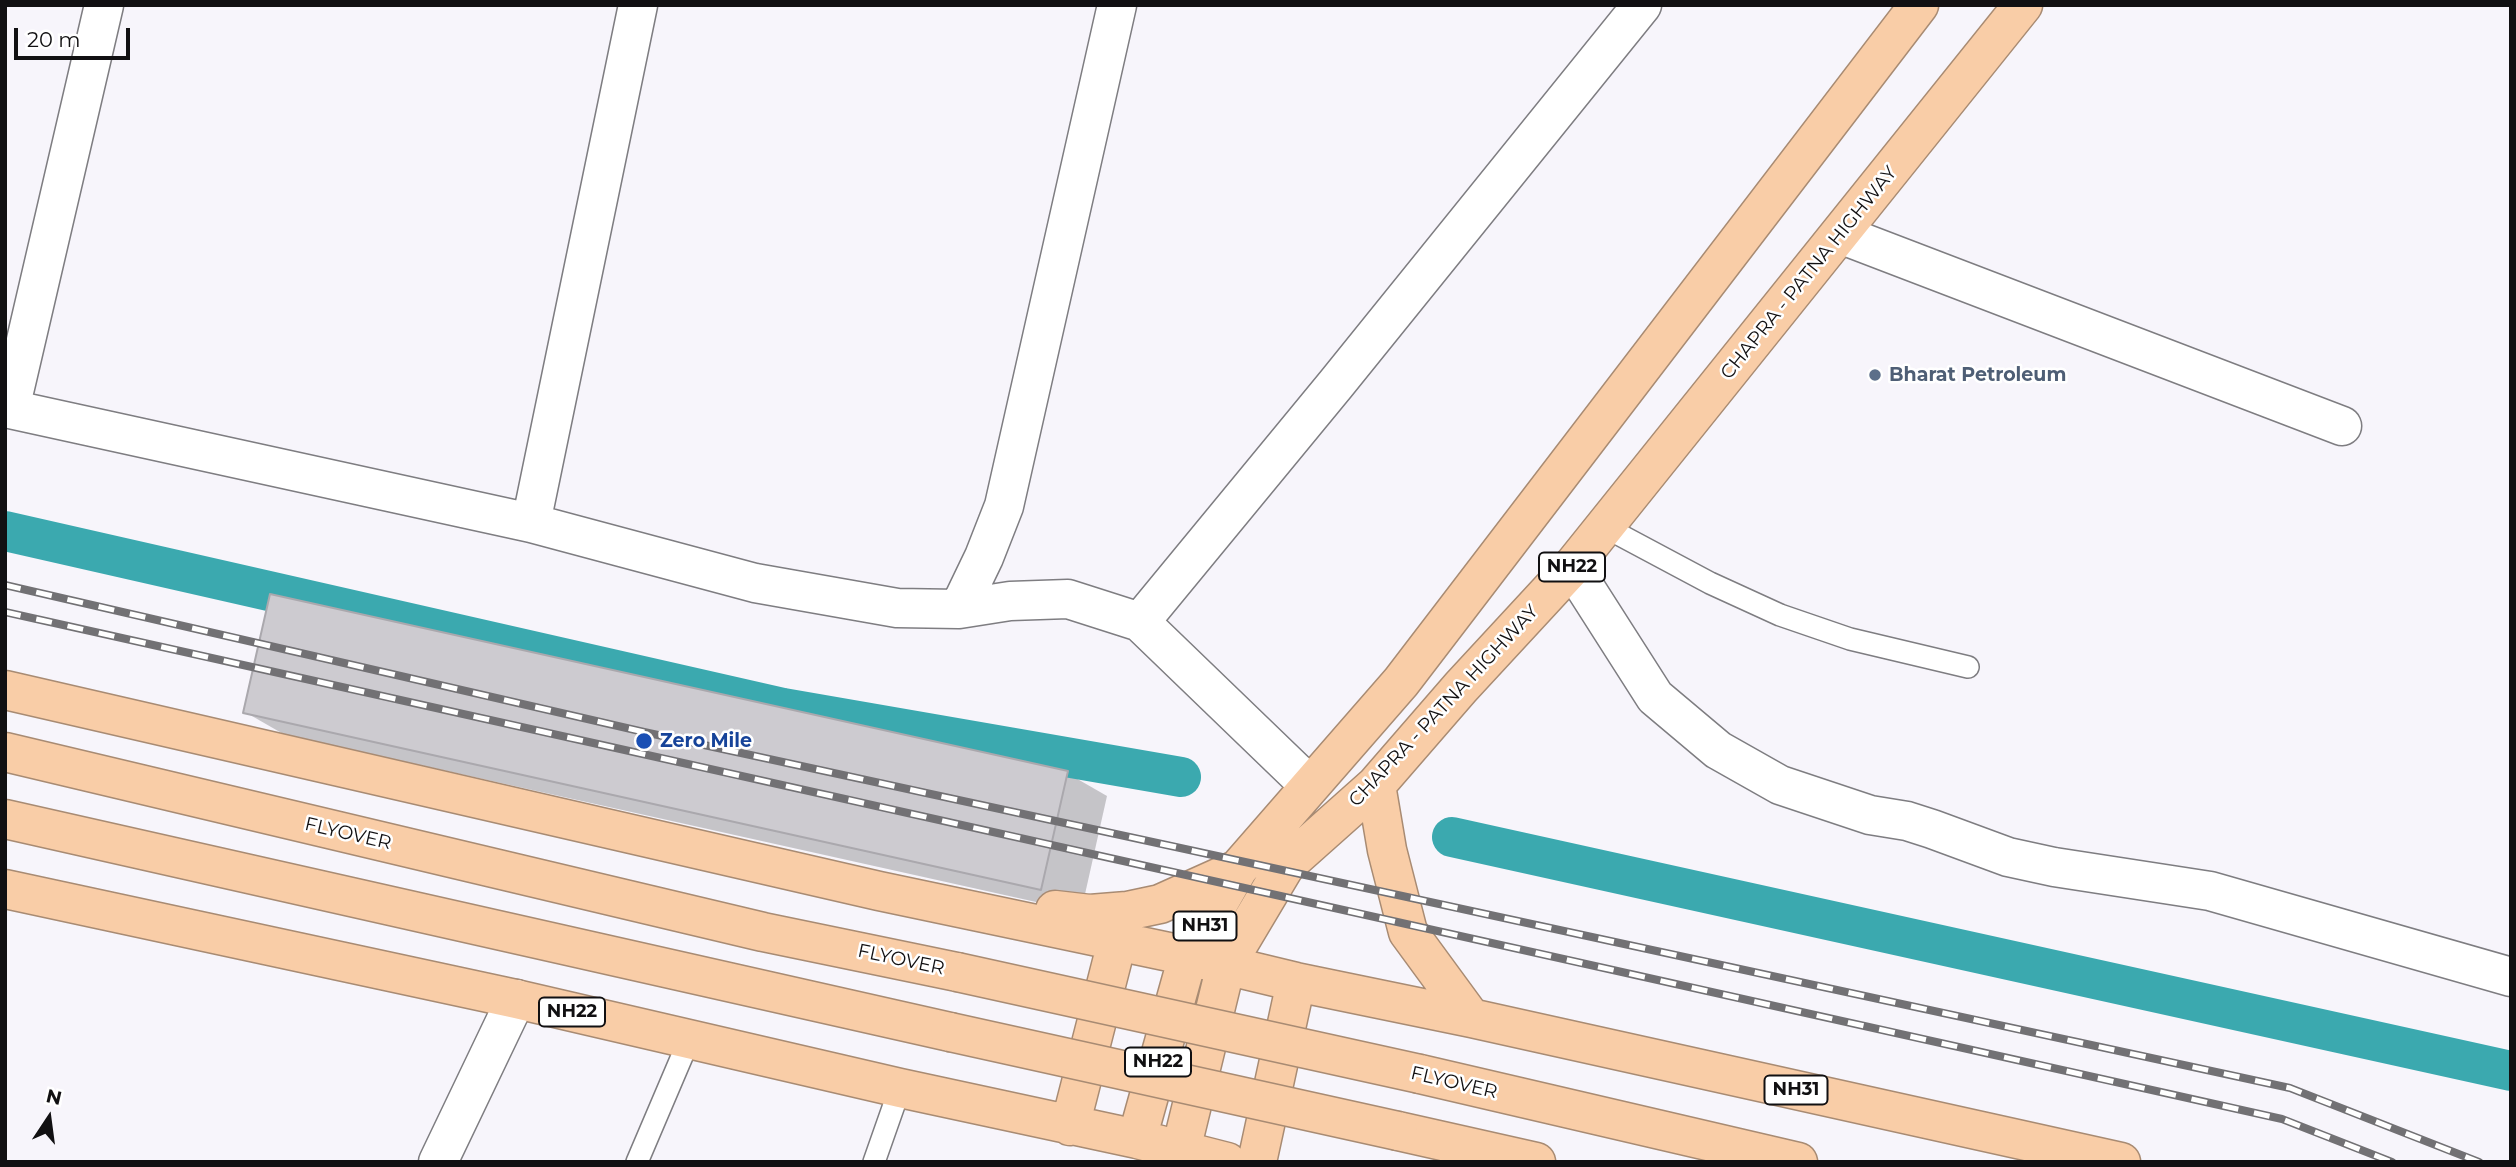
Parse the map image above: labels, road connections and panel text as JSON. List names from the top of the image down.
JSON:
{
  "streets": {
    "highway": [
      "CHAPRA - PATNA HIGHWAY",
      "NH22",
      "FLYOVER",
      "NH31"
    ]
  },
  "crossings": [
    ["NH22", "NH31"]
  ],
  "places": ["Bharat Petroleum", "Zero Mile"],
  "scale_bar": "20 m",
  "north": "top"
}
